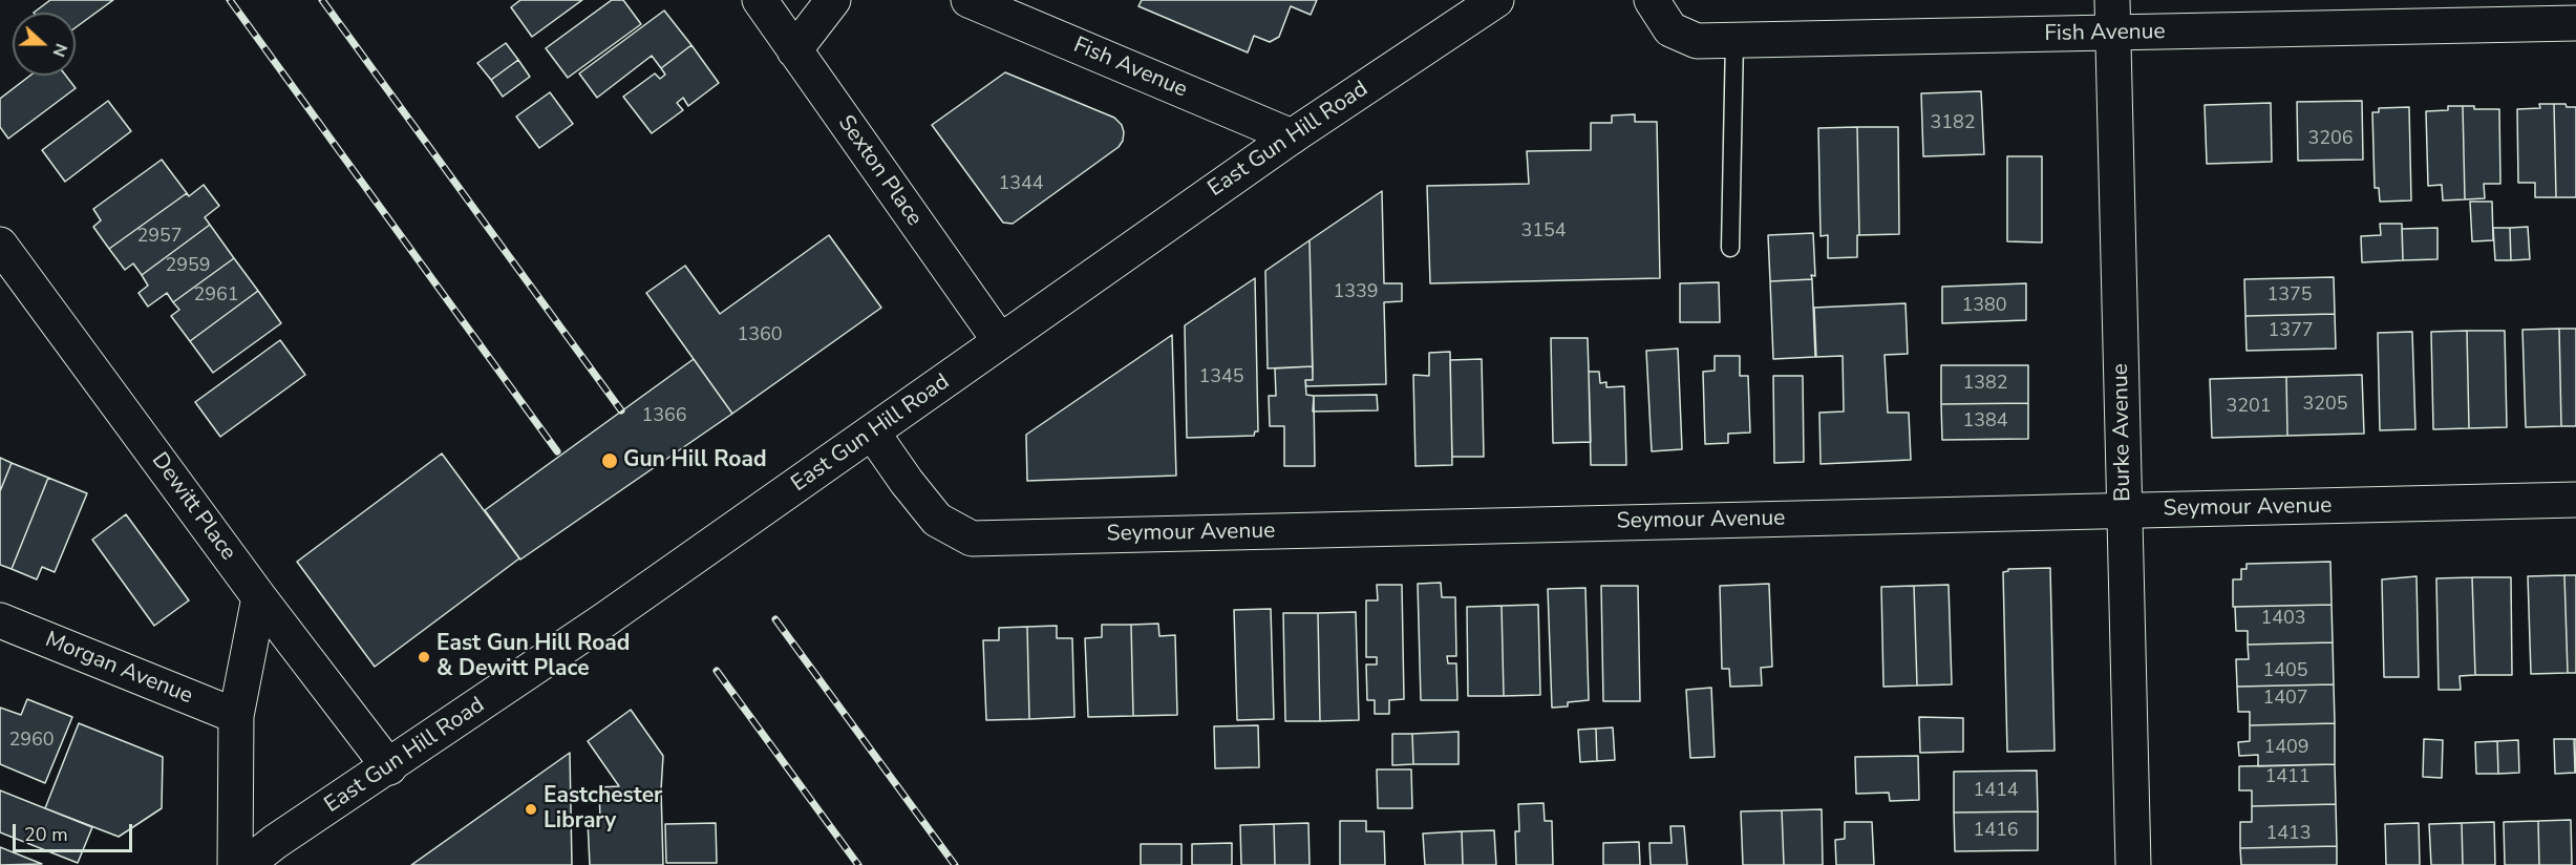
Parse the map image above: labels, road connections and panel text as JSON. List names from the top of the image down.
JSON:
{
  "streets": {
    "street": [
      "Fish Avenue",
      "East Gun Hill Road",
      "Sexton Place",
      "Burke Avenue",
      "Dewitt Place",
      "Seymour Avenue",
      "Morgan Avenue"
    ]
  },
  "crossings": [
    ["Fish Avenue", "East Gun Hill Road"],
    ["Fish Avenue", "Burke Avenue"],
    ["East Gun Hill Road", "Sexton Place"],
    ["East Gun Hill Road", "Dewitt Place"],
    ["East Gun Hill Road", "Seymour Avenue"],
    ["Burke Avenue", "Seymour Avenue"]
  ],
  "places": ["Gun Hill Road", "East Gun Hill Road & Dewitt Place", "Eastchester Library"],
  "house_numbers": [
    "3182",
    "3206",
    "1344",
    "3154",
    "2957",
    "2959",
    "1339",
    "2961",
    "1375",
    "1380",
    "1377",
    "1360",
    "1345",
    "1382",
    "3205",
    "3201",
    "1366",
    "1384",
    "1403",
    "1405",
    "1407",
    "2960",
    "1409",
    "1411",
    "1414",
    "1416",
    "1413"
  ],
  "scale_bar": "20 m",
  "north": "right"
}
